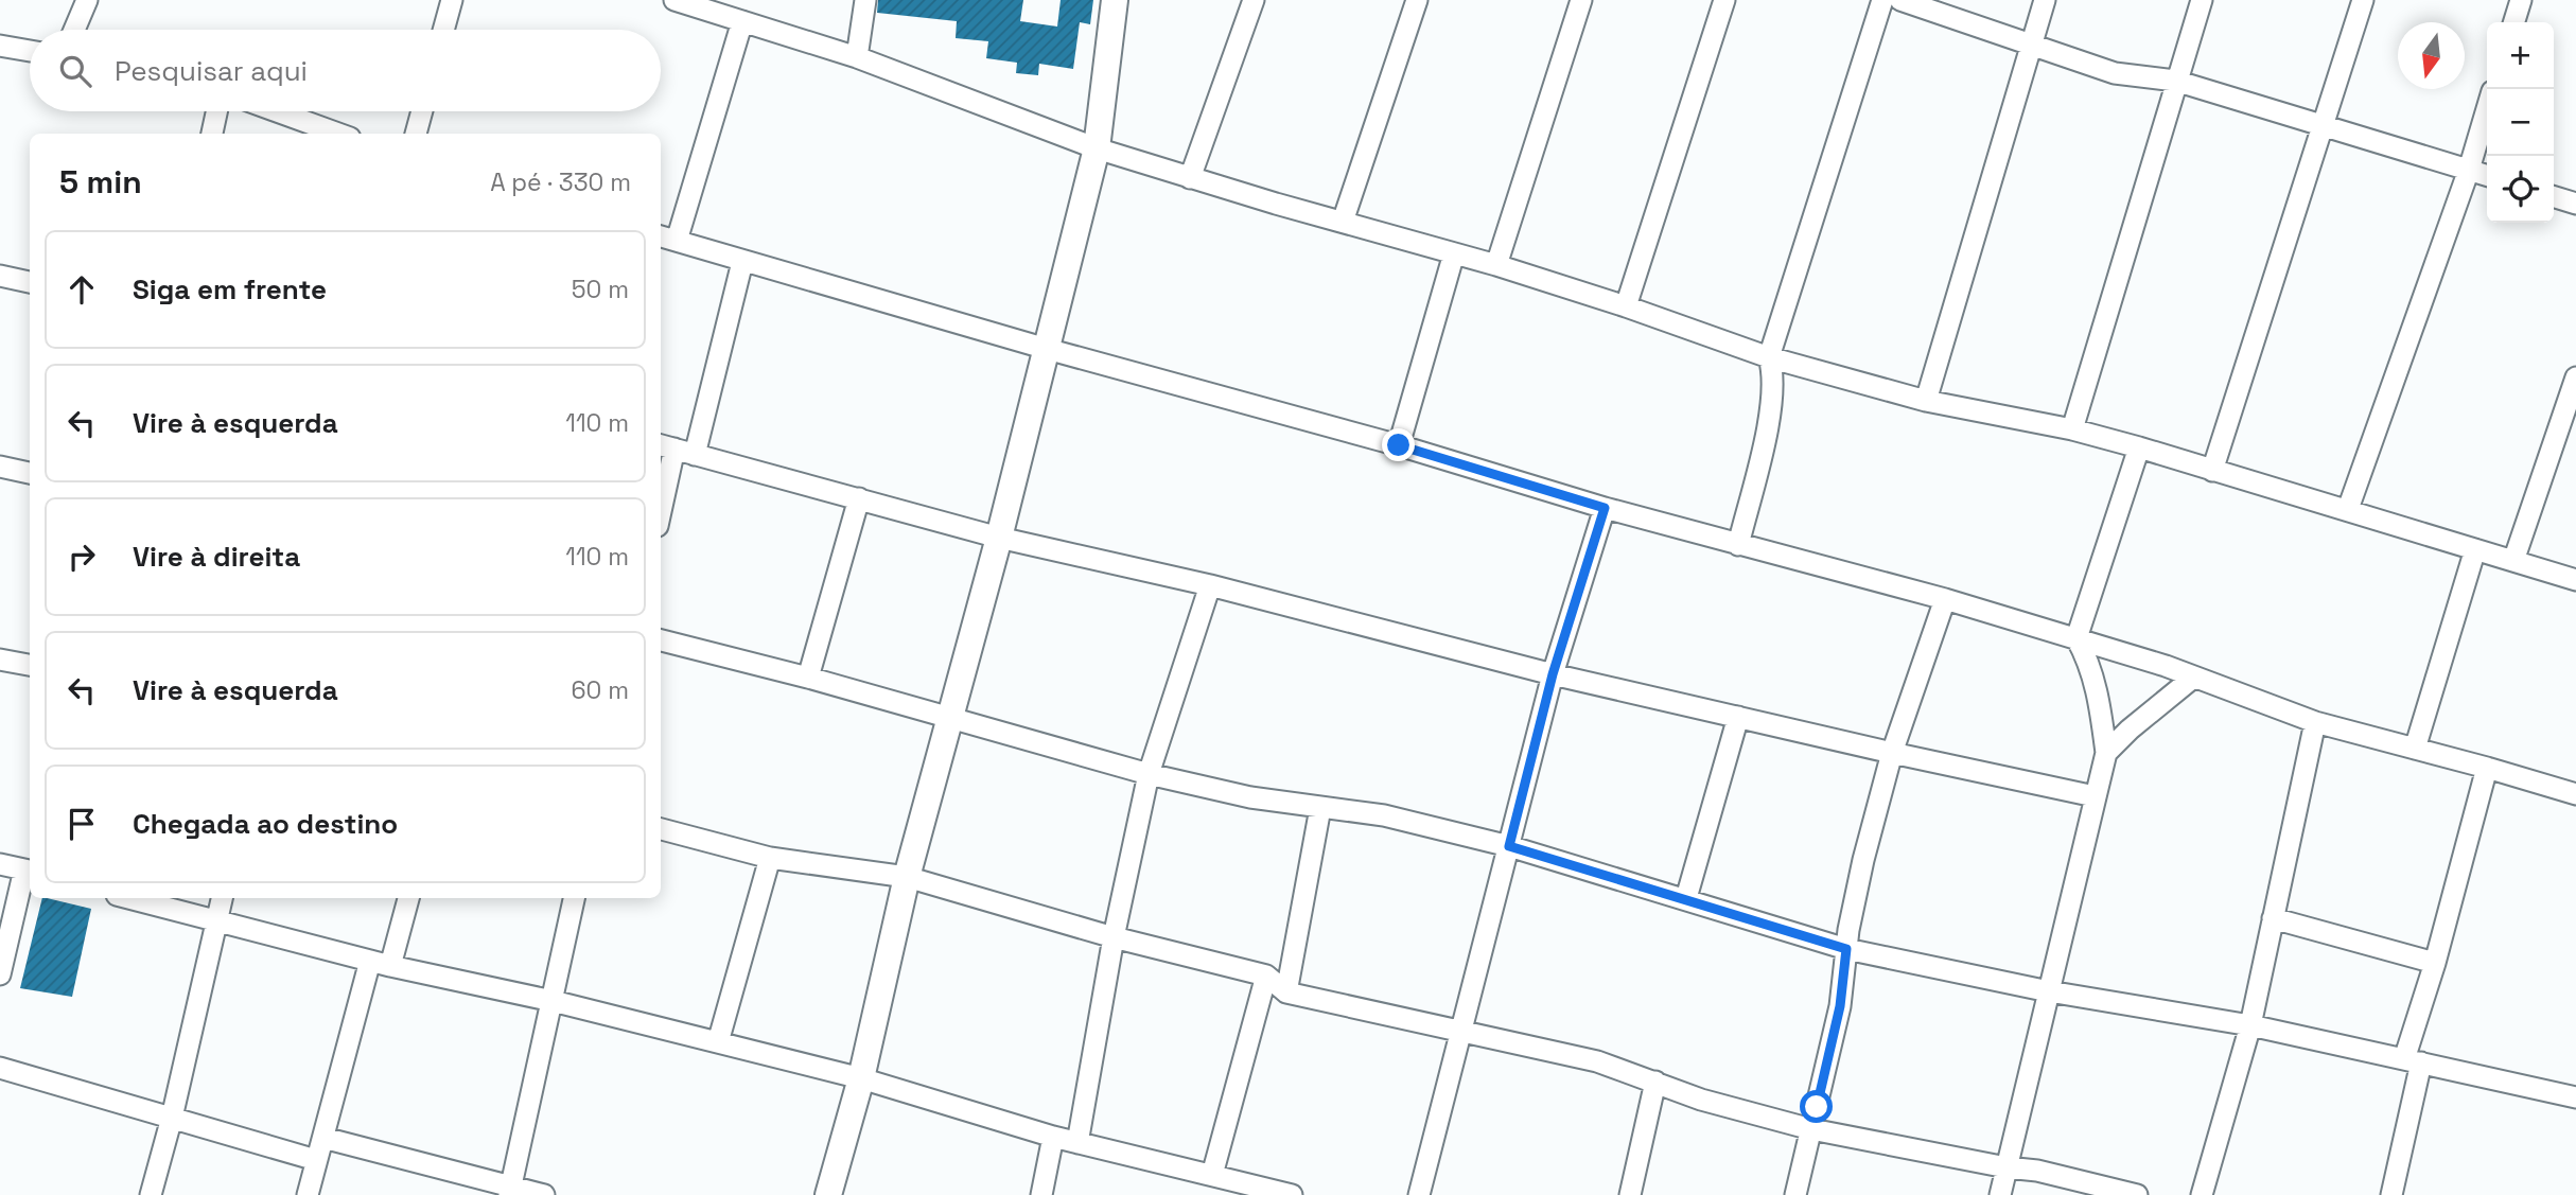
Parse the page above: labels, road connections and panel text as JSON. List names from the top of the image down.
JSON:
{
  "north": "bottom",
  "page": {
    "map_buttons": ["+", "−"],
    "search": "Pesquisar aqui",
    "heading": ["5 min", "A pé · 330 m"],
    "list": [
      ["Siga em frente", "50 m"],
      ["Vire à esquerda", "110 m"],
      ["Vire à direita", "110 m"],
      ["Vire à esquerda", "60 m"],
      "Chegada ao destino"
    ]
  }
}
